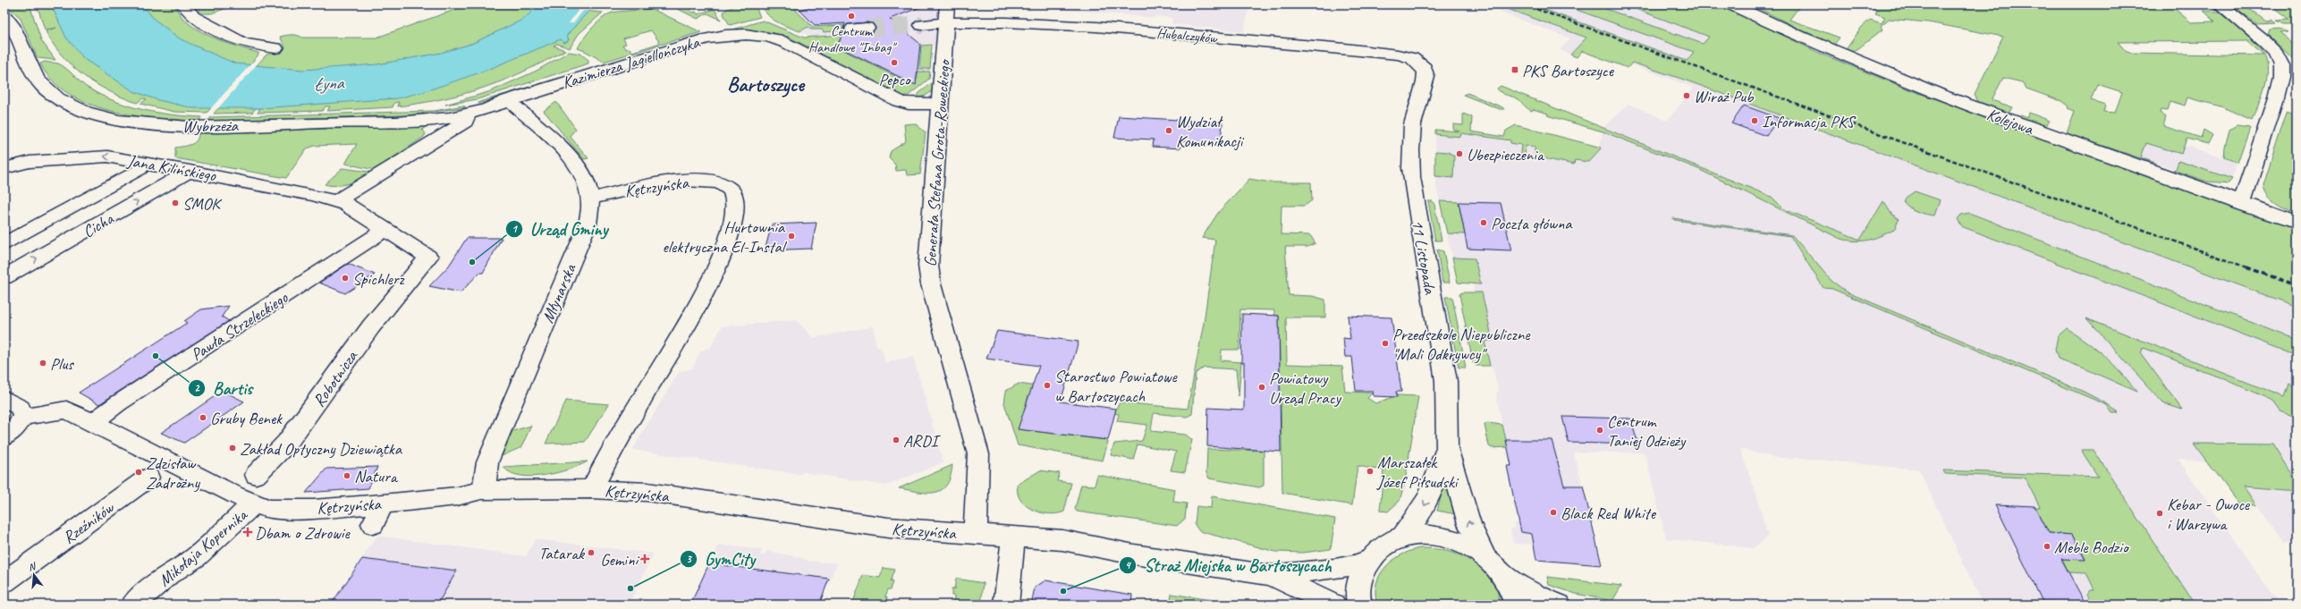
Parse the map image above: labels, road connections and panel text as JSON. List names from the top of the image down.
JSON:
{
  "streets": {
    "street": [
      "Hubalczyków",
      "Kazimierza Jagiellończyka",
      "Kolejowa",
      "Wybrzeża",
      "Generała Stefana Grota-Roweckiego",
      "Jana Kilińskiego",
      "Kętrzyńska",
      "Cicha",
      "11 Listopada",
      "Młynarska",
      "Pawła Strzeleckiego",
      "Robotnicza",
      "Rzeźników",
      "Mikołaja Kopernika"
    ]
  },
  "crossings": [
    ["Hubalczyków", "Generała Stefana Grota-Roweckiego"],
    ["Hubalczyków", "11 Listopada"],
    ["Kazimierza Jagiellończyka", "Wybrzeża"],
    ["Kazimierza Jagiellończyka", "Generała Stefana Grota-Roweckiego"],
    ["Kazimierza Jagiellończyka", "Młynarska"],
    ["Generała Stefana Grota-Roweckiego", "Kętrzyńska"],
    ["Jana Kilińskiego", "Cicha"],
    ["Jana Kilińskiego", "Pawła Strzeleckiego"],
    ["Jana Kilińskiego", "Robotnicza"],
    ["Kętrzyńska", "Młynarska"],
    ["Kętrzyńska", "Pawła Strzeleckiego"],
    ["Kętrzyńska", "Robotnicza"],
    ["Kętrzyńska", "Rzeźników"],
    ["Kętrzyńska", "Mikołaja Kopernika"],
    ["Robotnicza", "Mikołaja Kopernika"]
  ],
  "one_way": ["Jana Kilińskiego"],
  "districts": ["Bartoszyce"],
  "water": ["Łyna"],
  "places": {
    "other": [
      "Centrum Handlowe \"Inbag\"",
      "Pepco",
      "Wiraż Pub",
      "Informacja PKS",
      "Wydział Komunikacji",
      "Ubezpieczenia",
      "SMOK",
      "Poczta główna",
      "Hurtownia elektryczna El-Instal",
      "Urząd Gminy",
      "Spichlerz",
      "Przedszkole Niepubliczne \"Mali Odkrywcy\"",
      "Bartis",
      "Plus",
      "Starostwo Powiatowe w Bartoszycach",
      "Powiatowy Urząd Pracy",
      "Gruby Benek",
      "Centrum Taniej Odzieży",
      "ARDI",
      "Zakład Optyczny Dziewiątka",
      "Marszałek Józef Piłsudski",
      "Zdzisław Zadrożny",
      "Natura",
      "Black Red White",
      "Kebar - Owoce i Warzywa",
      "Meble Bodzio",
      "Tatarak",
      "GymCity",
      "Straż Miejska w Bartoszycach"
    ],
    "transit": ["PKS Bartoszyce"],
    "health": ["Dbam o Zdrowie", "Gemini"]
  },
  "north": "top"
}
